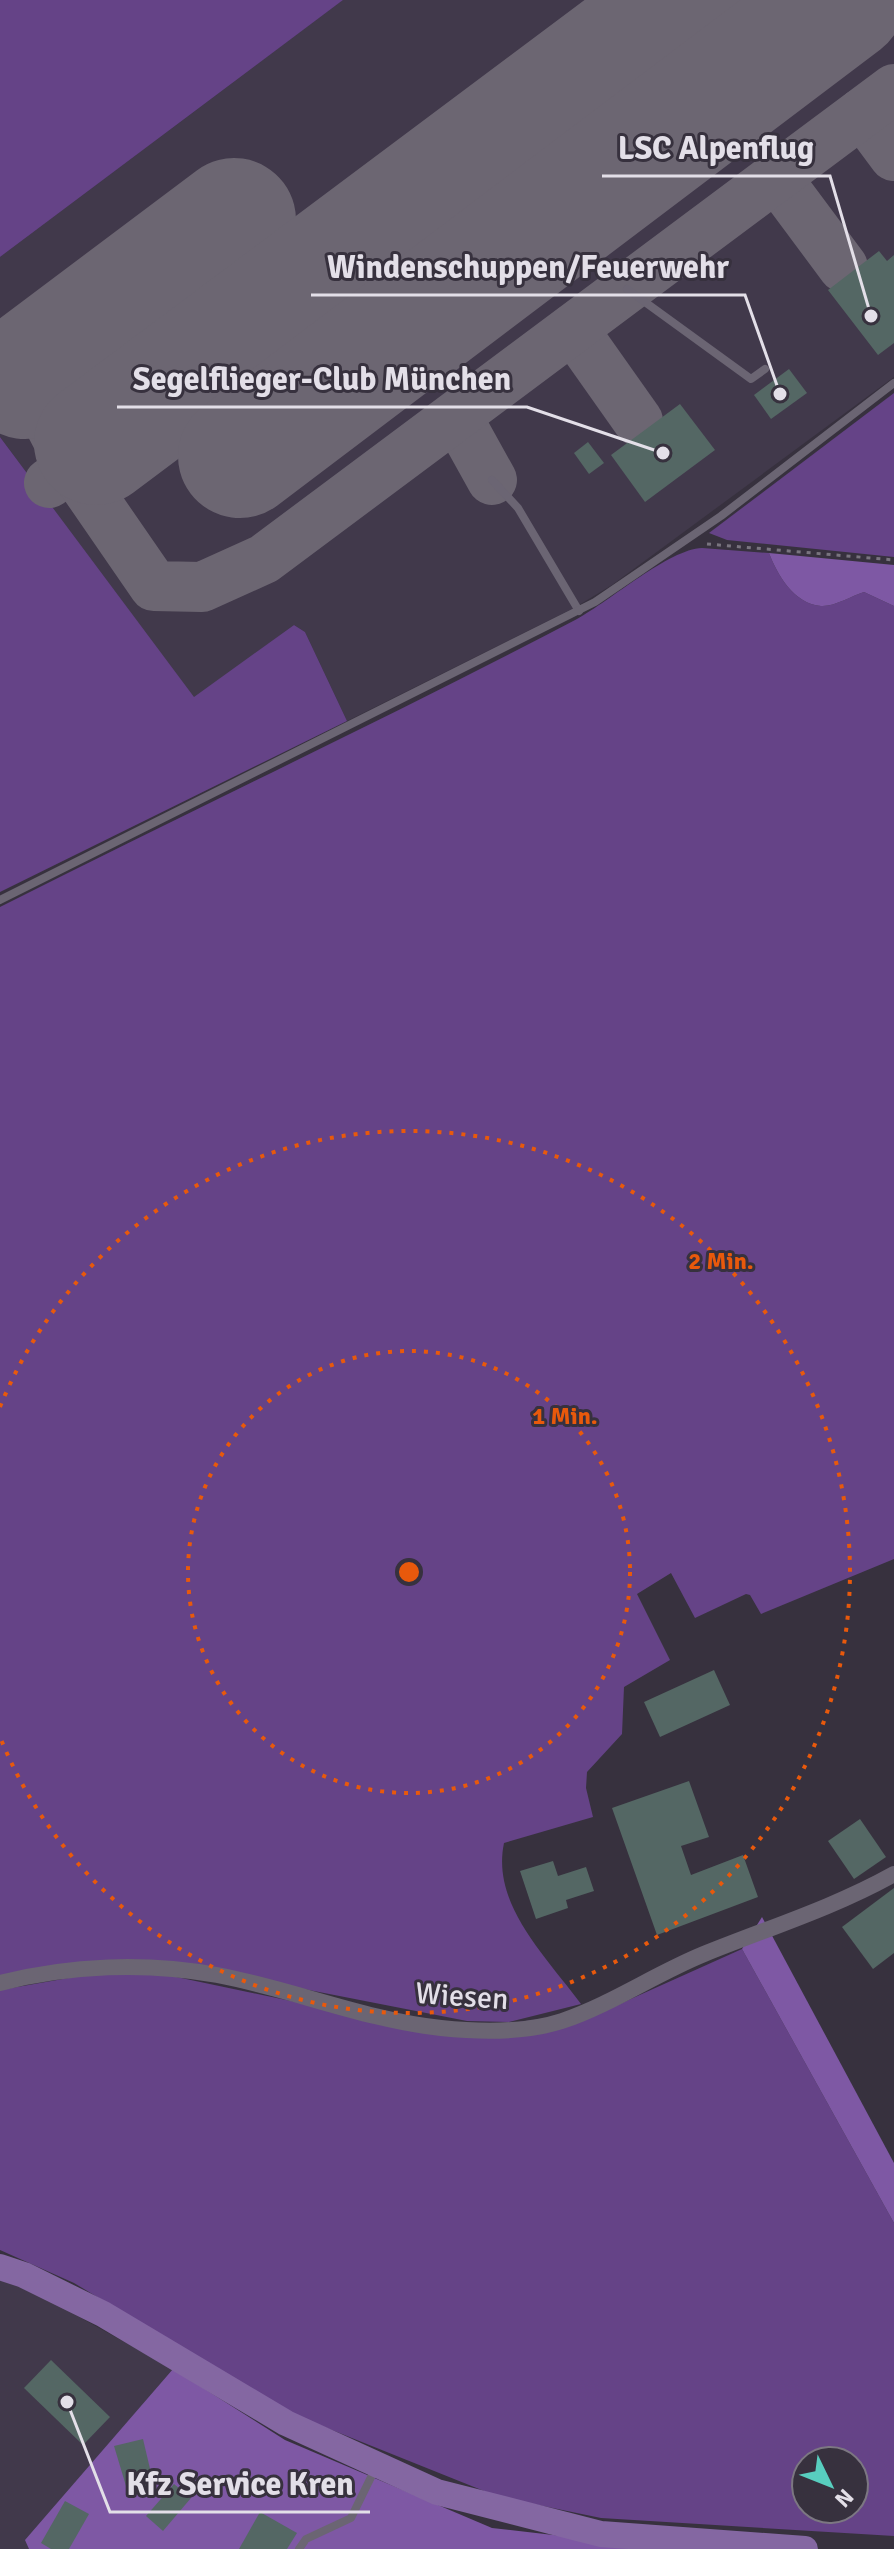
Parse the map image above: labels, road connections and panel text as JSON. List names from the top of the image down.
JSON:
{
  "streets": {
    "street": ["Wiesen"]
  },
  "places": [
    "LSC Alpenflug",
    "Windenschuppen/Feuerwehr",
    "Segelflieger-Club München",
    "Kfz Service Kren"
  ],
  "north": "bottom right",
  "rings": ["2 Min.", "1 Min."]
}
